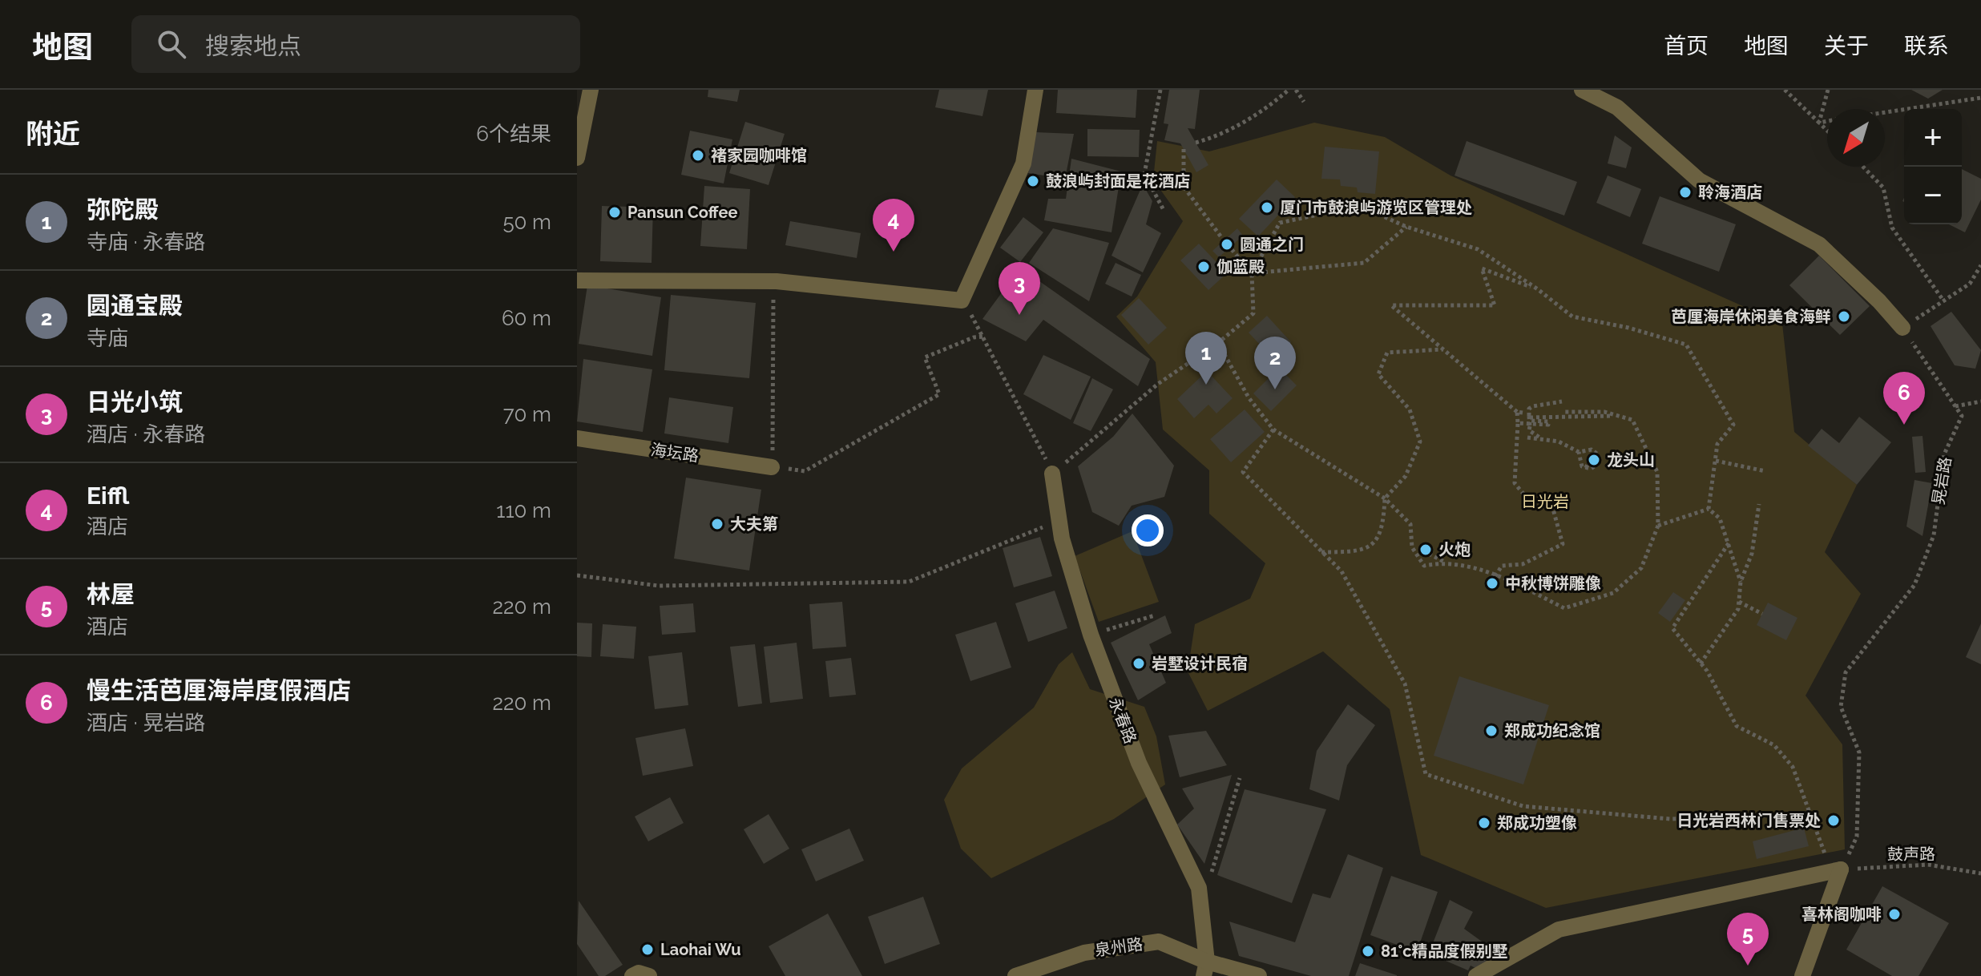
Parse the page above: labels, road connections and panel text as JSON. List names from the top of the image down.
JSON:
{
  "streets": {
    "street": ["海坛路", "永春路", "泉州路"],
    "path": ["晃岩路", "鼓声路"]
  },
  "crossings": [
    ["晃岩路", "鼓声路"],
    ["永春路", "泉州路"]
  ],
  "parks": ["日光岩"],
  "places": [
    "褚家园咖啡馆",
    "鼓浪屿封面是花酒店",
    "聆海酒店",
    "厦门市鼓浪屿游览区管理处",
    "Pansun Coffee",
    "圆通之门",
    "伽蓝殿",
    "芭厘海岸休闲美食海鲜",
    "龙头山",
    "大夫第",
    "火炮",
    "中秋博饼雕像",
    "岩墅设计民宿",
    "郑成功纪念馆",
    "日光岩西林门售票处",
    "郑成功塑像",
    "喜林阁咖啡",
    "Laohai Wu",
    "81°c精品度假别墅"
  ],
  "north": "bottom left",
  "page": {
    "header": "地图",
    "search": "搜索地点",
    "nav": [
      "首页",
      "地图",
      "关于",
      "联系"
    ],
    "heading": ["附近", "6个结果"],
    "map_buttons": ["+", "−"],
    "list": [
      {
        "mark": "1",
        "name": "弥陀殿",
        "note": "寺庙 · 永春路",
        "value": "50 m"
      },
      {
        "mark": "2",
        "name": "圆通宝殿",
        "note": "寺庙",
        "value": "60 m"
      },
      {
        "mark": "3",
        "name": "日光小筑",
        "note": "酒店 · 永春路",
        "value": "70 m"
      },
      {
        "mark": "4",
        "name": "Eiffl",
        "note": "酒店",
        "value": "110 m"
      },
      {
        "mark": "5",
        "name": "林屋",
        "note": "酒店",
        "value": "220 m"
      },
      {
        "mark": "6",
        "name": "慢生活芭厘海岸度假酒店",
        "note": "酒店 · 晃岩路",
        "value": "220 m"
      }
    ],
    "pins": [
      "4",
      "3",
      "1",
      "2",
      "6",
      "5"
    ]
  }
}
